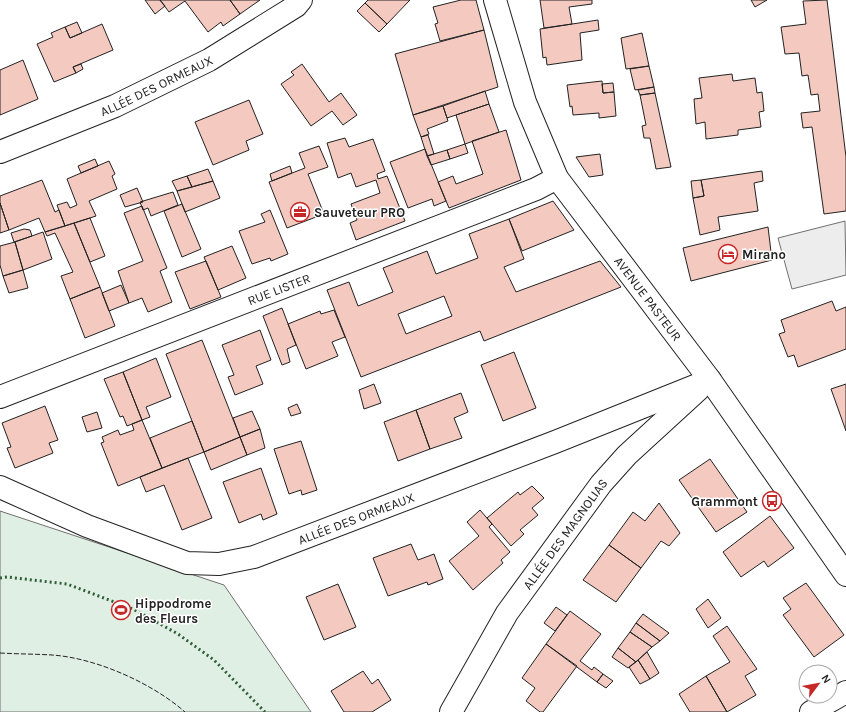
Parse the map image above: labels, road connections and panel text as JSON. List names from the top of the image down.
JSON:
{
  "streets": {
    "street": [
      "ALLÉE DES ORMEAUX",
      "RUE LISTER",
      "AVENUE PASTEUR",
      "ALLÉE DES MAGNOLIAS"
    ]
  },
  "crossings": [
    ["ALLÉE DES ORMEAUX", "AVENUE PASTEUR"],
    ["ALLÉE DES ORMEAUX", "ALLÉE DES MAGNOLIAS"],
    ["RUE LISTER", "AVENUE PASTEUR"],
    ["AVENUE PASTEUR", "ALLÉE DES MAGNOLIAS"]
  ],
  "places": {
    "office": ["Sauveteur PRO"],
    "hotel": ["Mirano"],
    "bus stop": ["Grammont"],
    "sports": ["Hippodrome des Fleurs"]
  },
  "north": "top right"
}
